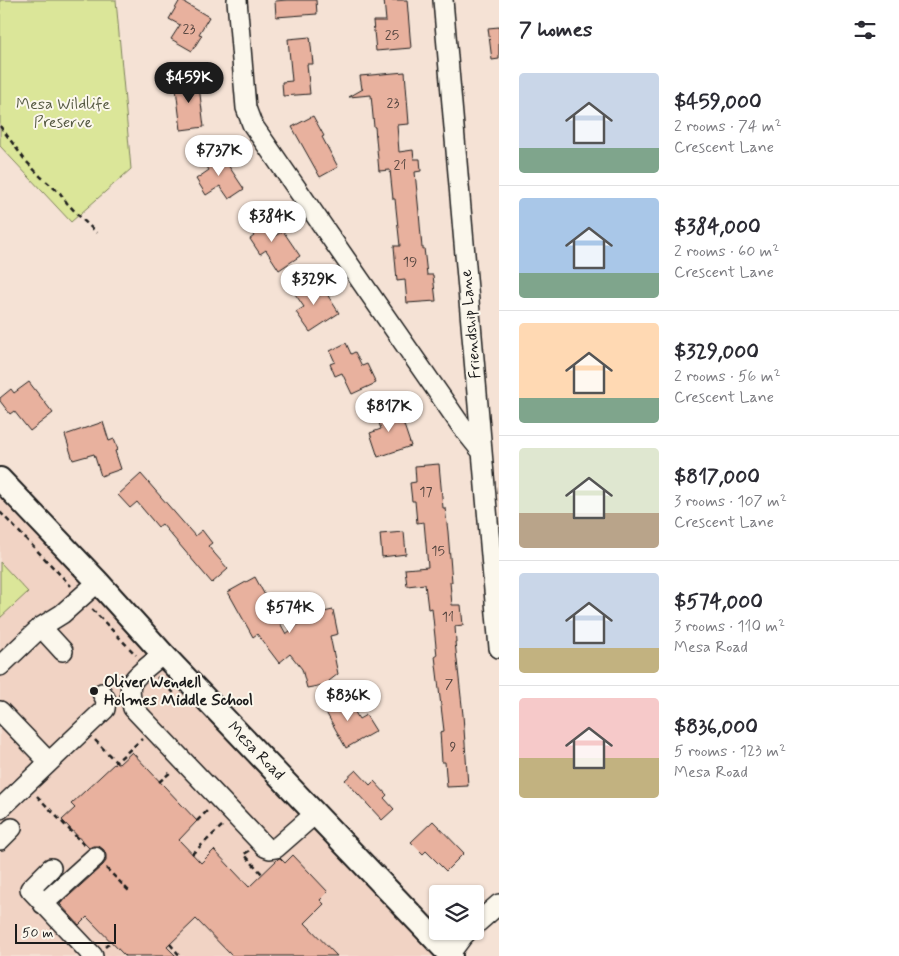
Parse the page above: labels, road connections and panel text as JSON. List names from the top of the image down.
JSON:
{
  "streets": {
    "main road": ["Mesa Road"],
    "street": ["Friendship Lane"]
  },
  "parks": ["Mesa Wildlife Preserve"],
  "places": ["Oliver Wendell Holmes Middle School"],
  "house_numbers": [
    "23",
    "25",
    "23",
    "21",
    "19",
    "17",
    "15",
    "11",
    "7",
    "9"
  ],
  "scale_bar": "50 m",
  "page": {
    "heading": "7 homes",
    "list": [
      {
        "name": "$459,000",
        "note": "2 rooms · 74 m² · Crescent Lane"
      },
      {
        "name": "$384,000",
        "note": "2 rooms · 60 m² · Crescent Lane"
      },
      {
        "name": "$329,000",
        "note": "2 rooms · 56 m² · Crescent Lane"
      },
      {
        "name": "$817,000",
        "note": "3 rooms · 107 m² · Crescent Lane"
      },
      {
        "name": "$574,000",
        "note": "3 rooms · 110 m² · Mesa Road"
      },
      {
        "name": "$836,000",
        "note": "5 rooms · 123 m² · Mesa Road"
      }
    ],
    "price": [
      "$459K",
      "$737K",
      "$384K",
      "$329K",
      "$817K",
      "$574K",
      "$836K"
    ],
    "scale": "50 m"
  }
}
